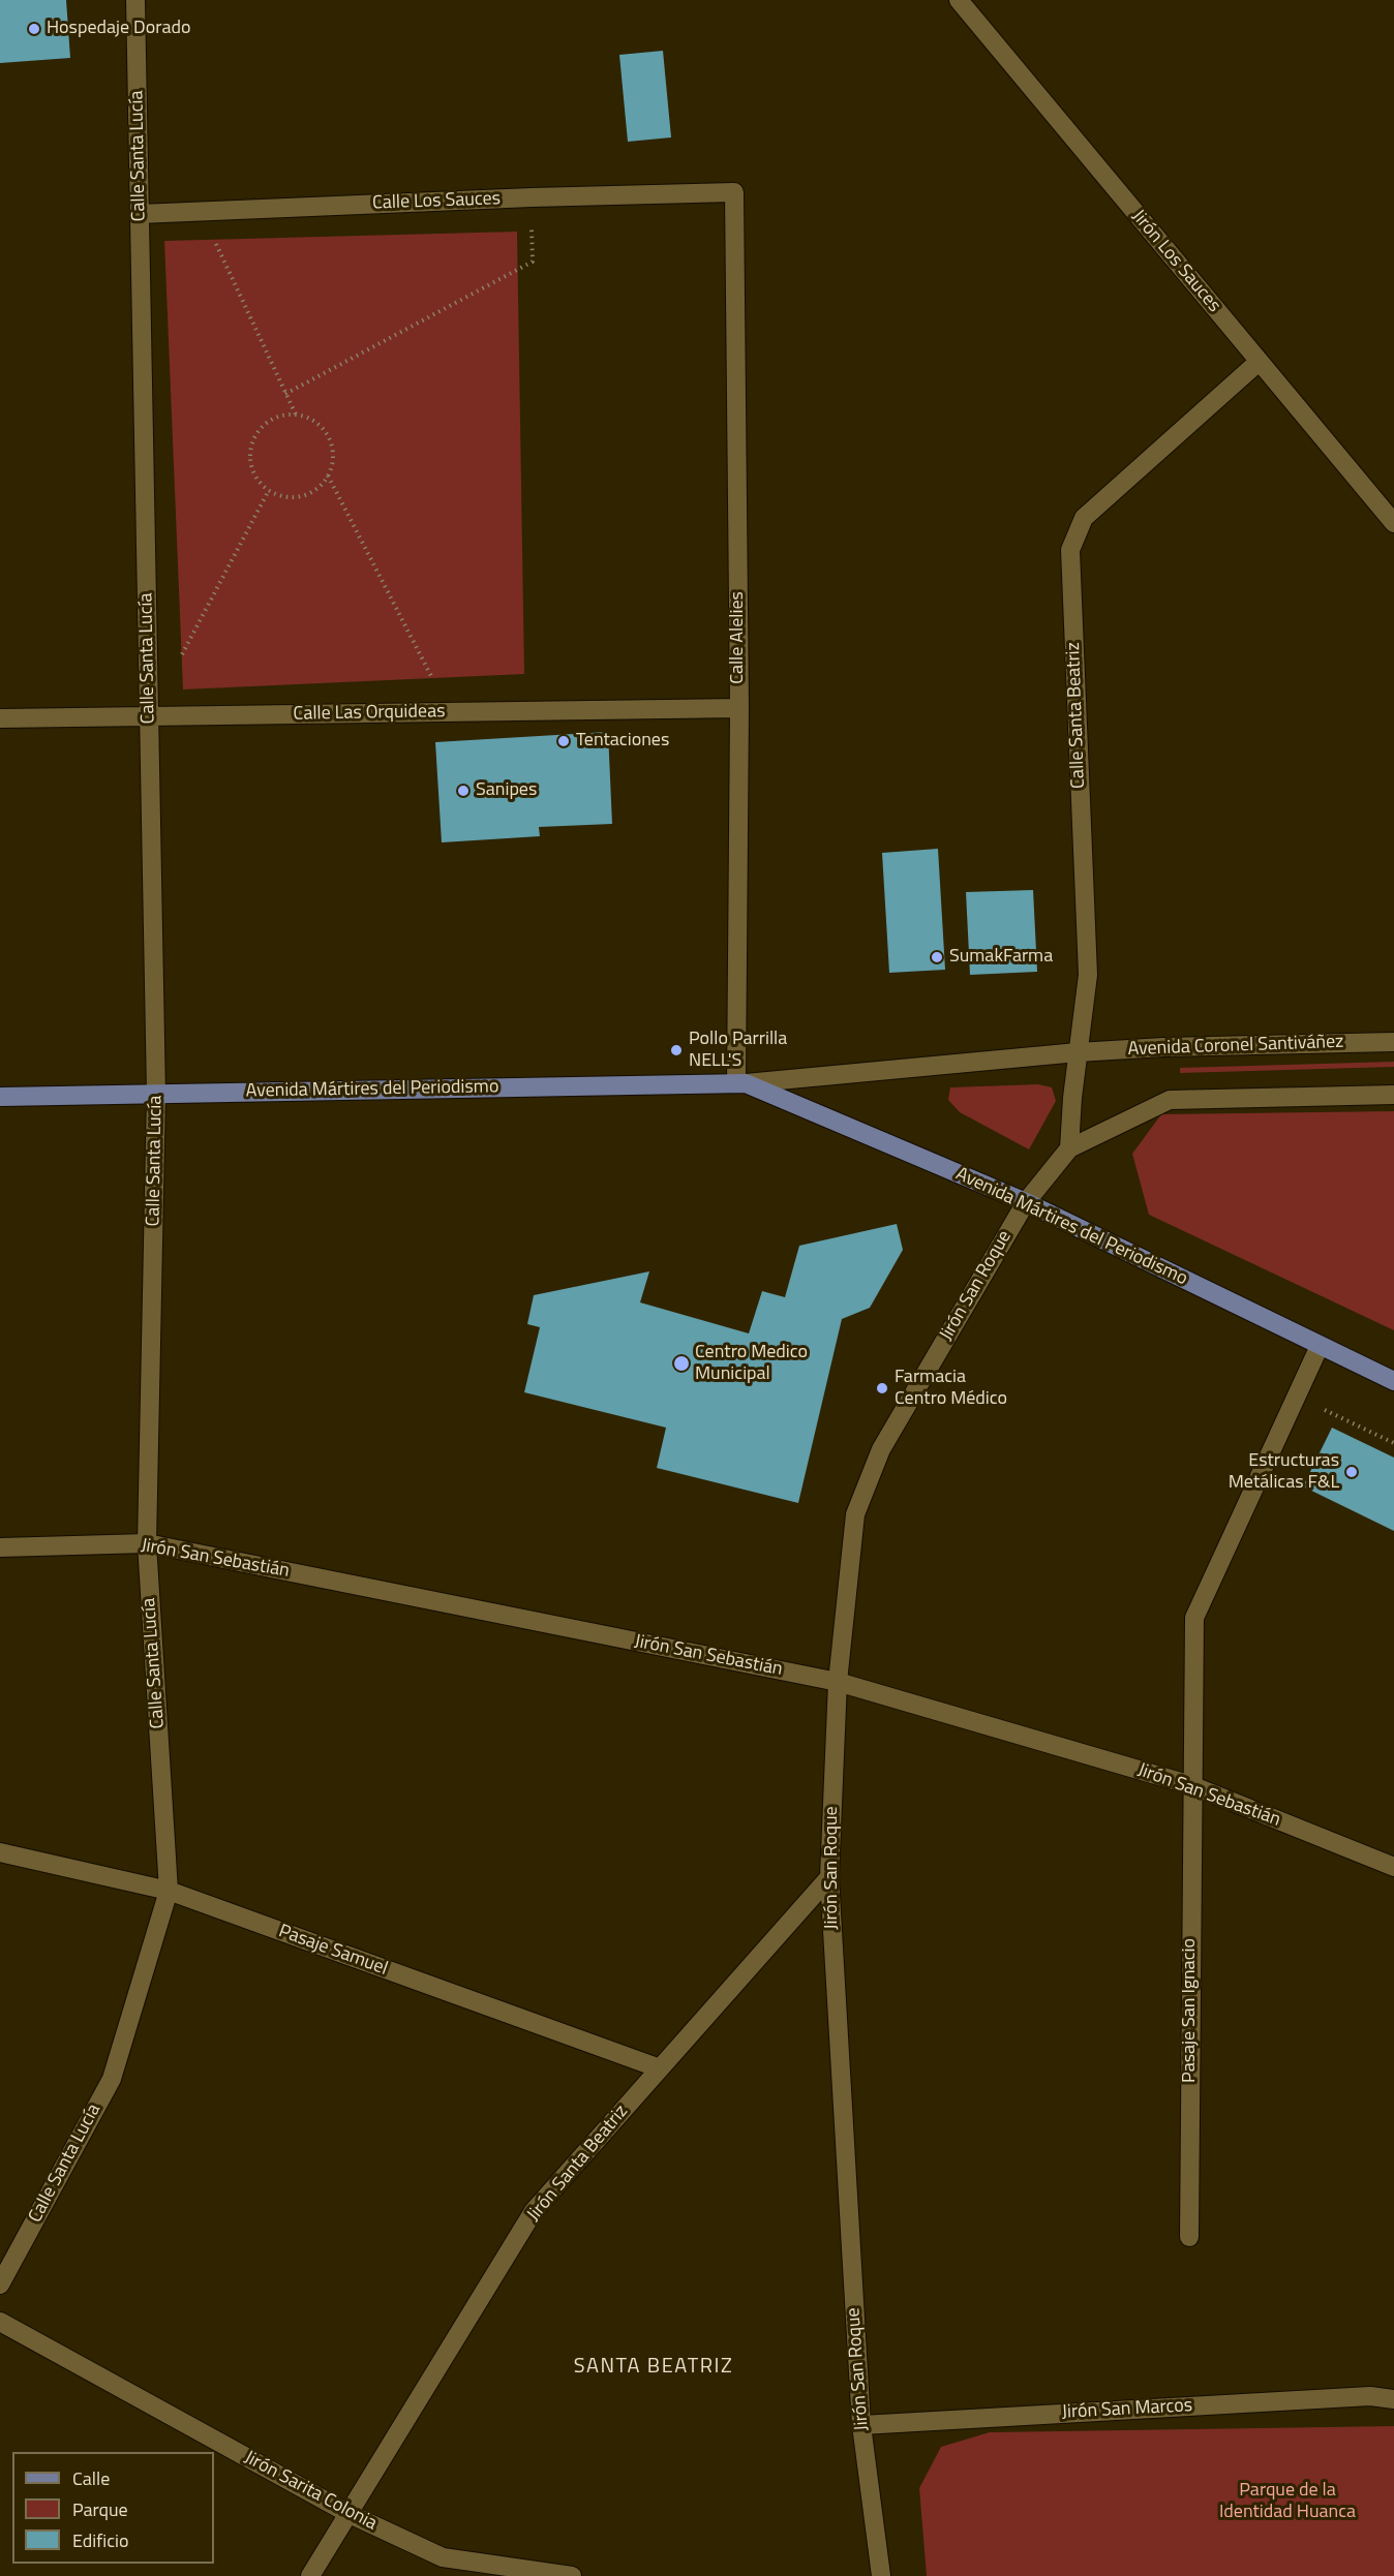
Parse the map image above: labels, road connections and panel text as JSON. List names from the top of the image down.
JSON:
{
  "streets": {
    "main road": ["Avenida Mártires del Periodismo"],
    "street": [
      "Calle Santa Lucía",
      "Calle Los Sauces",
      "Jirón Los Sauces",
      "Calle Alelies",
      "Calle Las Orquideas",
      "Calle Santa Beatriz",
      "Avenida Coronel Santiváñez",
      "Jirón San Roque",
      "Jirón San Sebastián",
      "Pasaje Samuel",
      "Pasaje San Ignacio",
      "Jirón Santa Beatriz",
      "Jirón San Marcos",
      "Jirón Sarita Colonia"
    ]
  },
  "crossings": [
    ["Calle Santa Lucía", "Calle Los Sauces"],
    ["Calle Santa Lucía", "Calle Las Orquideas"],
    ["Calle Santa Lucía", "Avenida Mártires del Periodismo"],
    ["Calle Santa Lucía", "Jirón San Sebastián"],
    ["Calle Santa Lucía", "Pasaje Samuel"],
    ["Calle Los Sauces", "Calle Alelies"],
    ["Jirón Los Sauces", "Calle Santa Beatriz"],
    ["Calle Alelies", "Calle Las Orquideas"],
    ["Calle Alelies", "Avenida Mártires del Periodismo"],
    ["Calle Santa Beatriz", "Avenida Coronel Santiváñez"],
    ["Calle Santa Beatriz", "Avenida Mártires del Periodismo"],
    ["Avenida Coronel Santiváñez", "Avenida Mártires del Periodismo"],
    ["Avenida Mártires del Periodismo", "Jirón San Roque"],
    ["Avenida Mártires del Periodismo", "Pasaje San Ignacio"],
    ["Jirón San Roque", "Jirón San Sebastián"],
    ["Jirón San Roque", "Jirón Santa Beatriz"],
    ["Jirón San Roque", "Jirón San Marcos"],
    ["Jirón San Sebastián", "Pasaje San Ignacio"],
    ["Pasaje Samuel", "Jirón Santa Beatriz"],
    ["Jirón Santa Beatriz", "Jirón Sarita Colonia"]
  ],
  "districts": ["SANTA BEATRIZ"],
  "parks": ["Parque de la Identidad Huanca"],
  "places": [
    "Hospedaje Dorado",
    "Tentaciones",
    "Sanipes",
    "SumakFarma",
    "Pollo Parrilla NELL'S",
    "Centro Medico Municipal",
    "Farmacia Centro Médico",
    "Estructuras Metálicas F&L"
  ],
  "legend": ["Calle", "Parque", "Edificio"]
}
